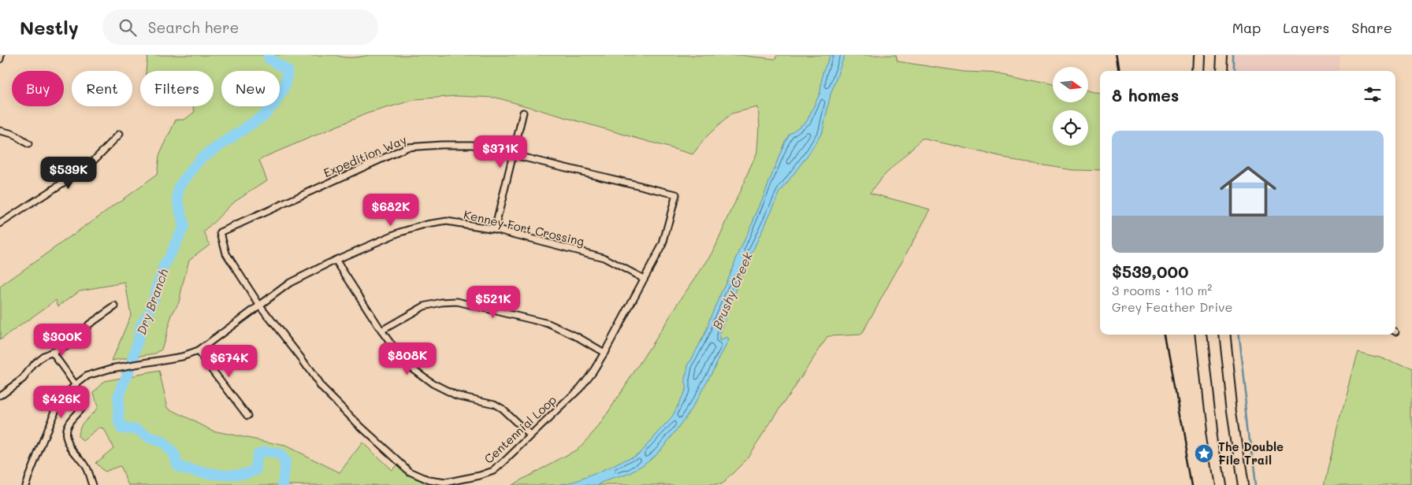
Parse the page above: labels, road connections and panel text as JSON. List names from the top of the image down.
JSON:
{
  "streets": {
    "street": ["Expedition Way", "Kenney Fort Crossing", "Centennial Loop"]
  },
  "crossings": [
    ["Expedition Way", "Kenney Fort Crossing"],
    ["Expedition Way", "Centennial Loop"],
    ["Kenney Fort Crossing", "Centennial Loop"]
  ],
  "water": ["Brushy Creek", "Dry Branch"],
  "places": {
    "place": ["The Double File Trail"]
  },
  "north": "right",
  "page": {
    "header": "Nestly",
    "search": "Search here",
    "nav": ["Map", "Layers", "Share"],
    "chip": [
      "Buy",
      "Rent",
      "Filters",
      "New"
    ],
    "heading": "8 homes",
    "list": [
      {
        "name": "$539,000",
        "note": "3 rooms · 110 m² · Grey Feather Drive"
      }
    ],
    "price": [
      "$371K",
      "$539K",
      "$682K",
      "$521K",
      "$300K",
      "$808K",
      "$674K",
      "$426K"
    ]
  }
}
